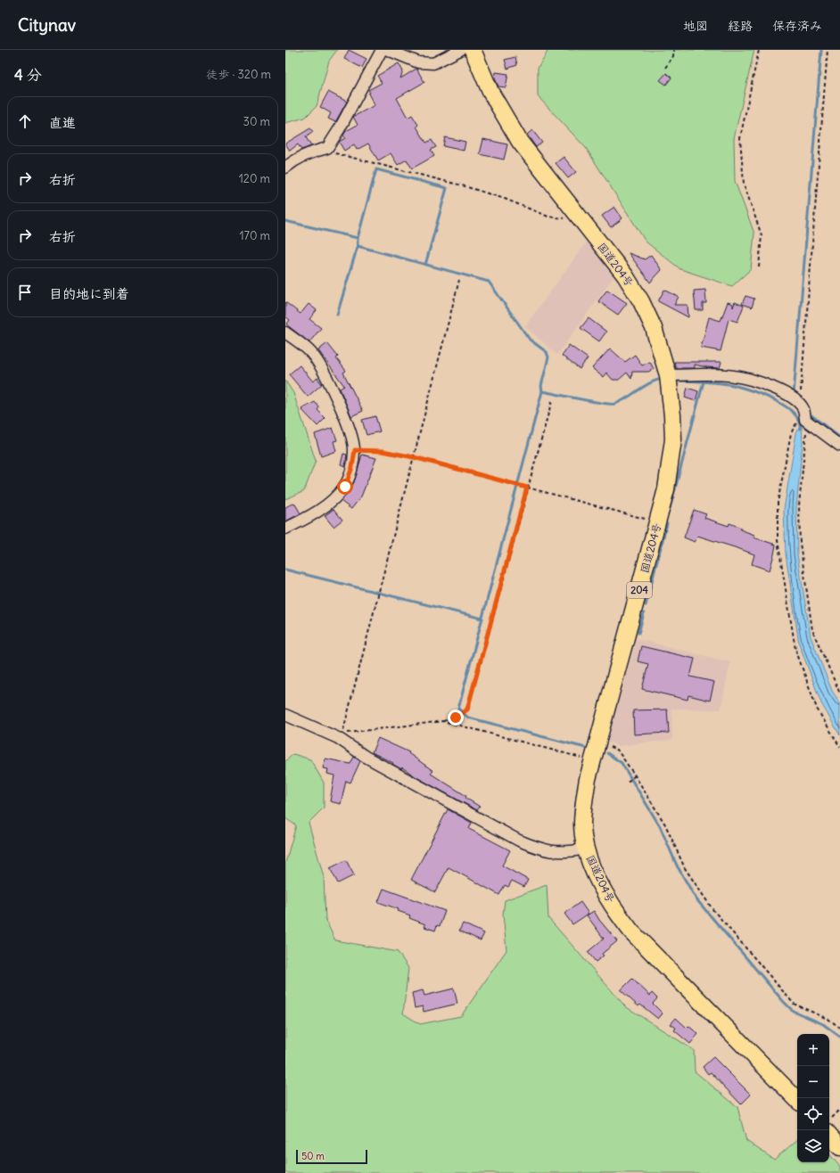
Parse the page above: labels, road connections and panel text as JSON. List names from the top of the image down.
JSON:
{
  "streets": {
    "highway": ["国道204号", "204"]
  },
  "scale_bar": "50 m",
  "page": {
    "header": "Citynav",
    "nav": ["地図", "経路", "保存済み"],
    "heading": ["4 分", "徒歩 · 320 m"],
    "list": [
      ["直進", "30 m"],
      ["右折", "120 m"],
      ["右折", "170 m"],
      "目的地に到着"
    ],
    "map_buttons": ["+", "−"],
    "scale": "50 m"
  }
}
